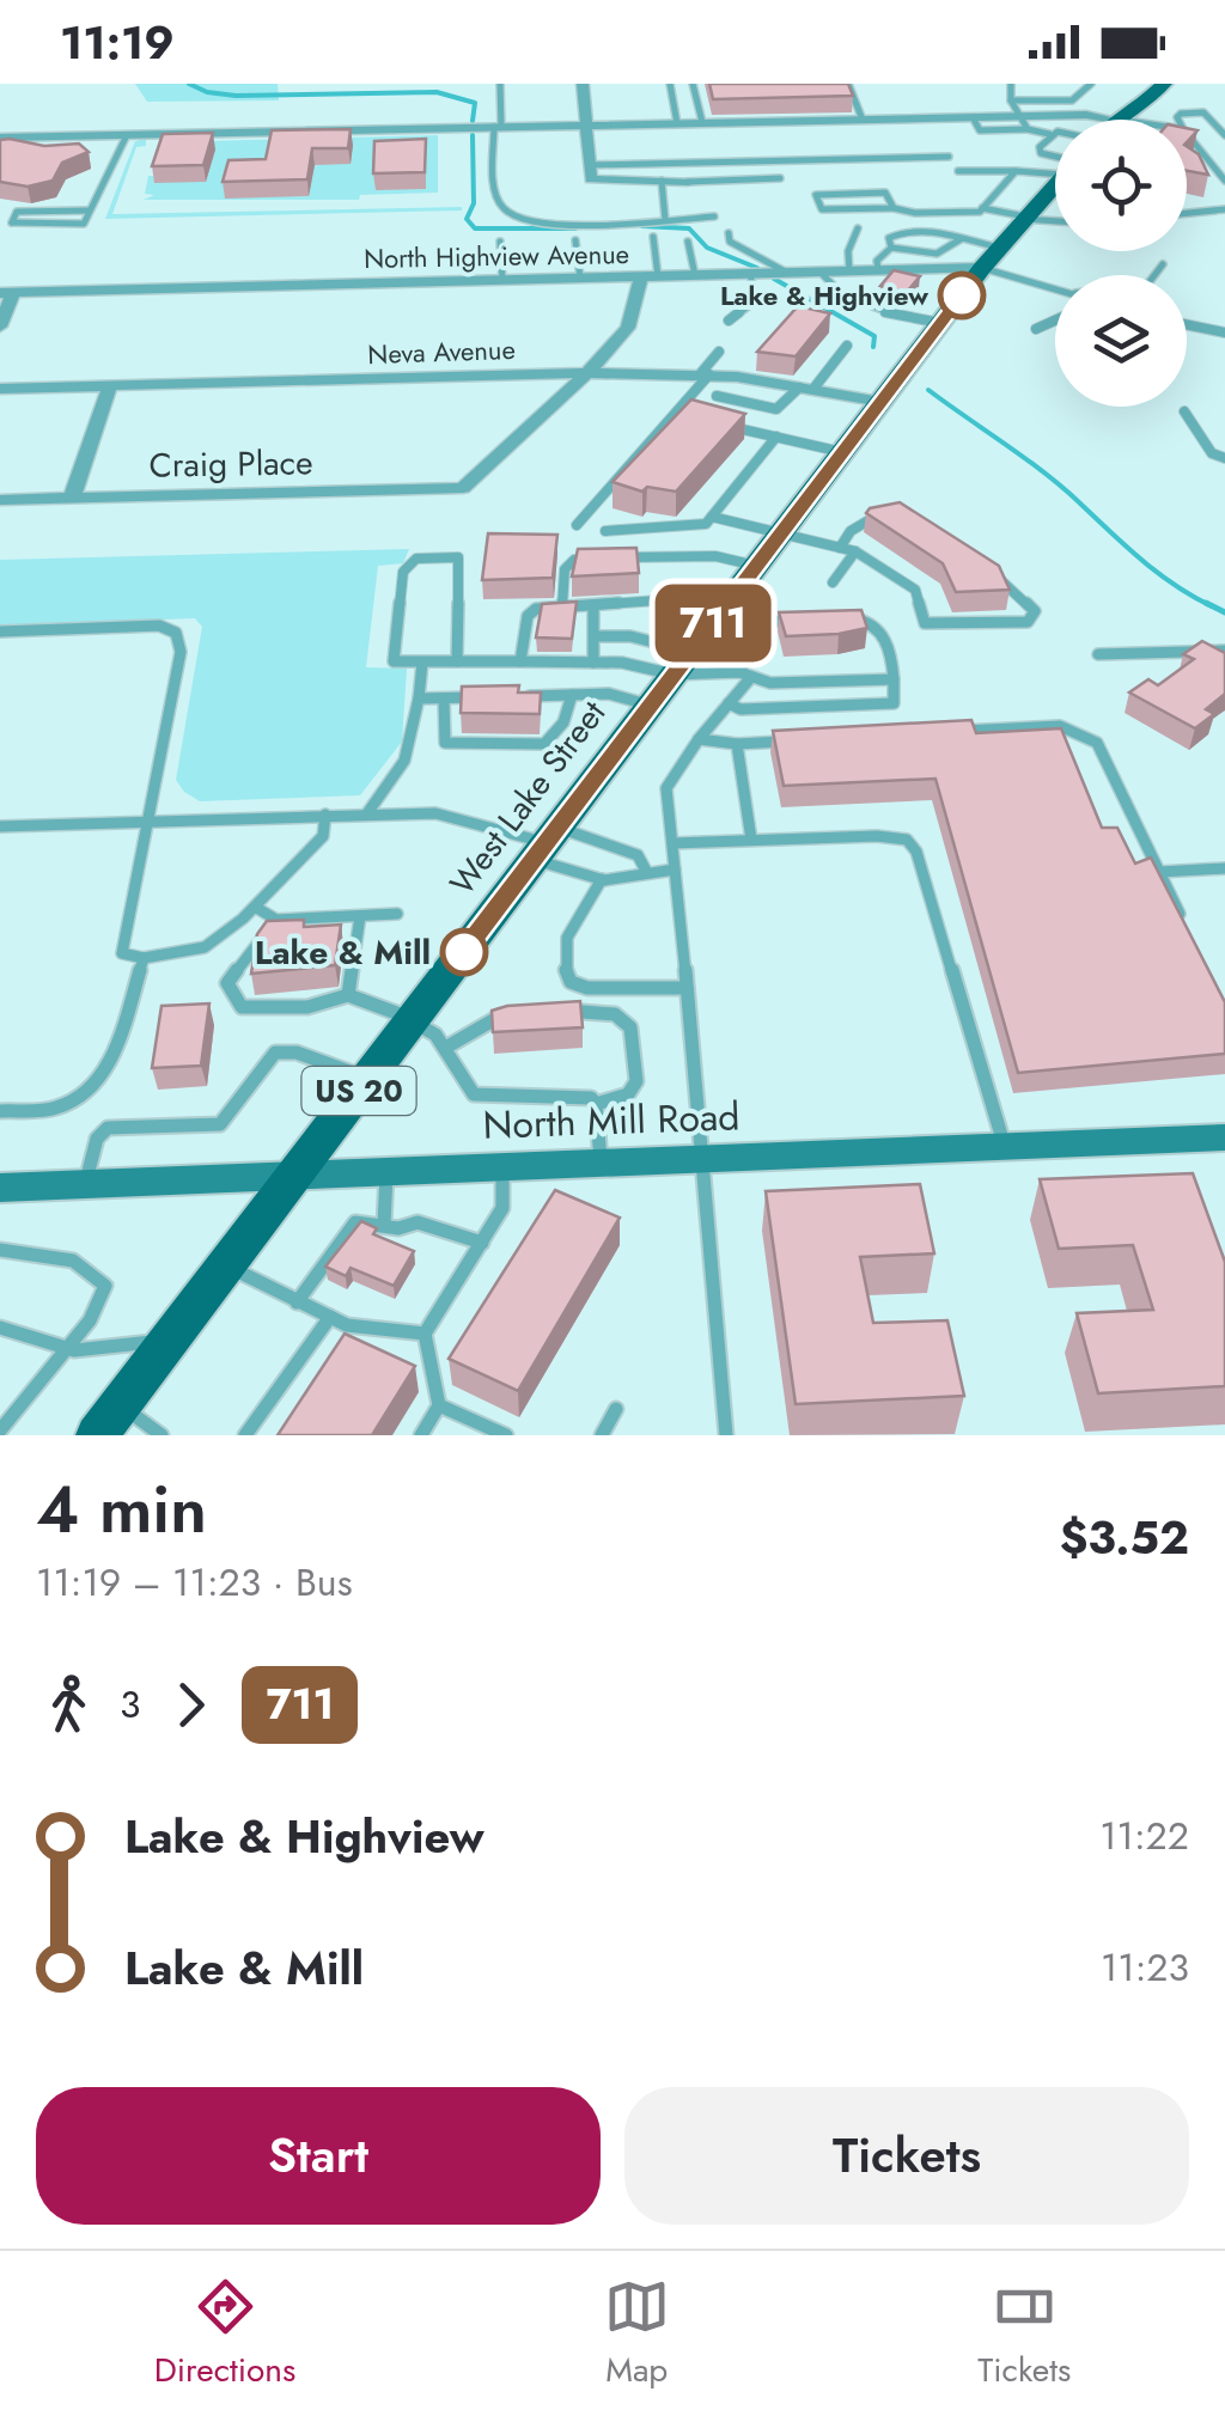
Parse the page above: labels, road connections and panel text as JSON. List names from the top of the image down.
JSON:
{
  "streets": {
    "main road": ["West Lake Street", "US 20"],
    "street": [
      "North Highview Avenue",
      "Neva Avenue",
      "Craig Place",
      "North Mill Road"
    ]
  },
  "crossings": [
    ["North Highview Avenue", "West Lake Street"],
    ["Neva Avenue", "Craig Place"],
    ["Neva Avenue", "West Lake Street"],
    ["West Lake Street", "North Mill Road"]
  ],
  "places": ["Lake & Highview", "Lake & Mill"],
  "lines": ["bus line 711"],
  "page": {
    "status": "11:19",
    "on_map": "711",
    "heading": ["4 min", "11:19 – 11:23 · Bus", "$3.52"],
    "legs": ["3", "711"],
    "list": [
      {
        "name": "Lake & Highview",
        "value": "11:22"
      },
      {
        "name": "Lake & Mill",
        "value": "11:23"
      }
    ],
    "buttons": ["Start", "Tickets"],
    "tabs": ["Directions", "Map", "Tickets"]
  }
}
